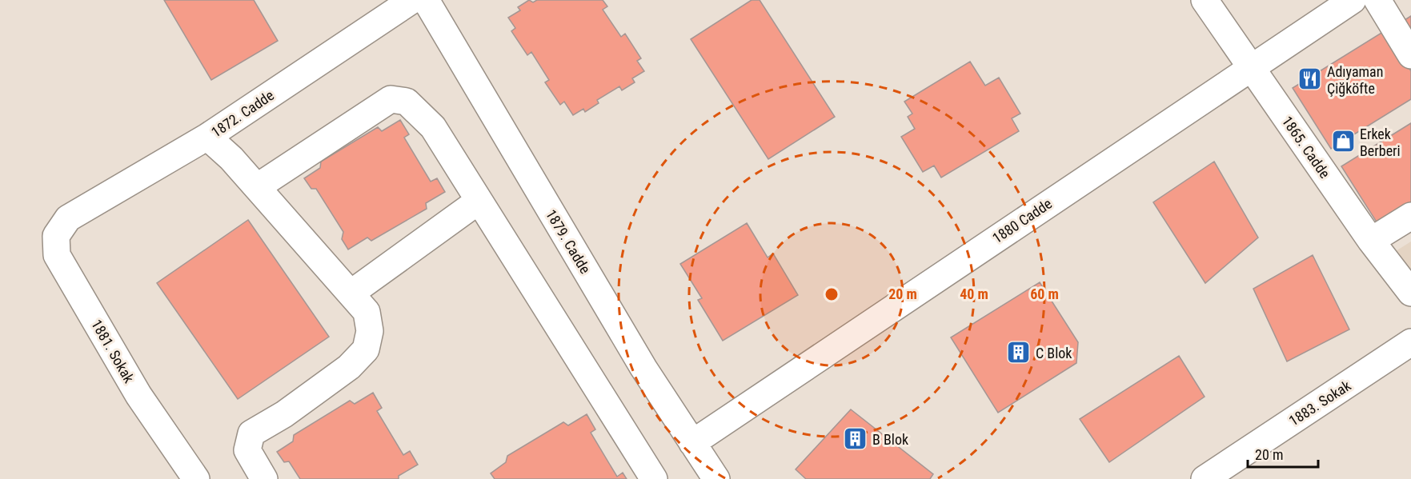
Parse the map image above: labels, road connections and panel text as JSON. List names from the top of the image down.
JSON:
{
  "streets": {
    "street": [
      "1872. Cadde",
      "1865. Cadde",
      "1880 Cadde",
      "1879. Cadde",
      "1881. Sokak",
      "1883. Sokak"
    ]
  },
  "crossings": [
    ["1872. Cadde", "1881. Sokak"],
    ["1865. Cadde", "1880 Cadde"],
    ["1880 Cadde", "1879. Cadde"]
  ],
  "places": {
    "restaurant": ["Adıyaman Çiğköfte"],
    "shop": ["Erkek Berberi"],
    "building": ["C Blok", "B Blok"]
  },
  "scale_bar": "20 m",
  "rings": ["20 m", "40 m", "60 m"]
}
